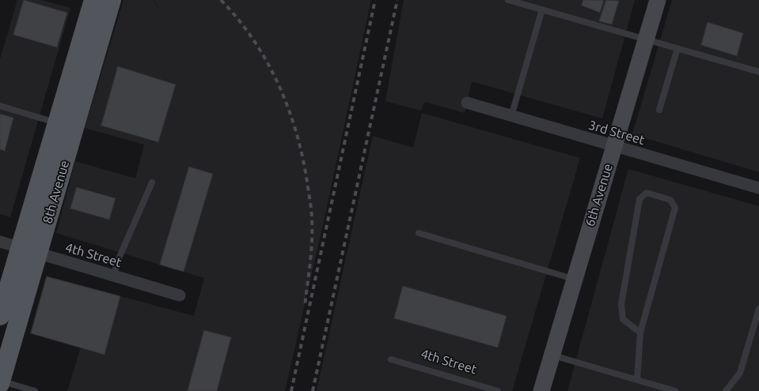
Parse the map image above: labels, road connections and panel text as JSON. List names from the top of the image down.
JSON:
{
  "streets": {
    "main road": ["8th Avenue"],
    "street": ["3rd Street", "6th Avenue", "4th Street"]
  },
  "crossings": [
    ["3rd Street", "6th Avenue"],
    ["8th Avenue", "4th Street"]
  ]
}
